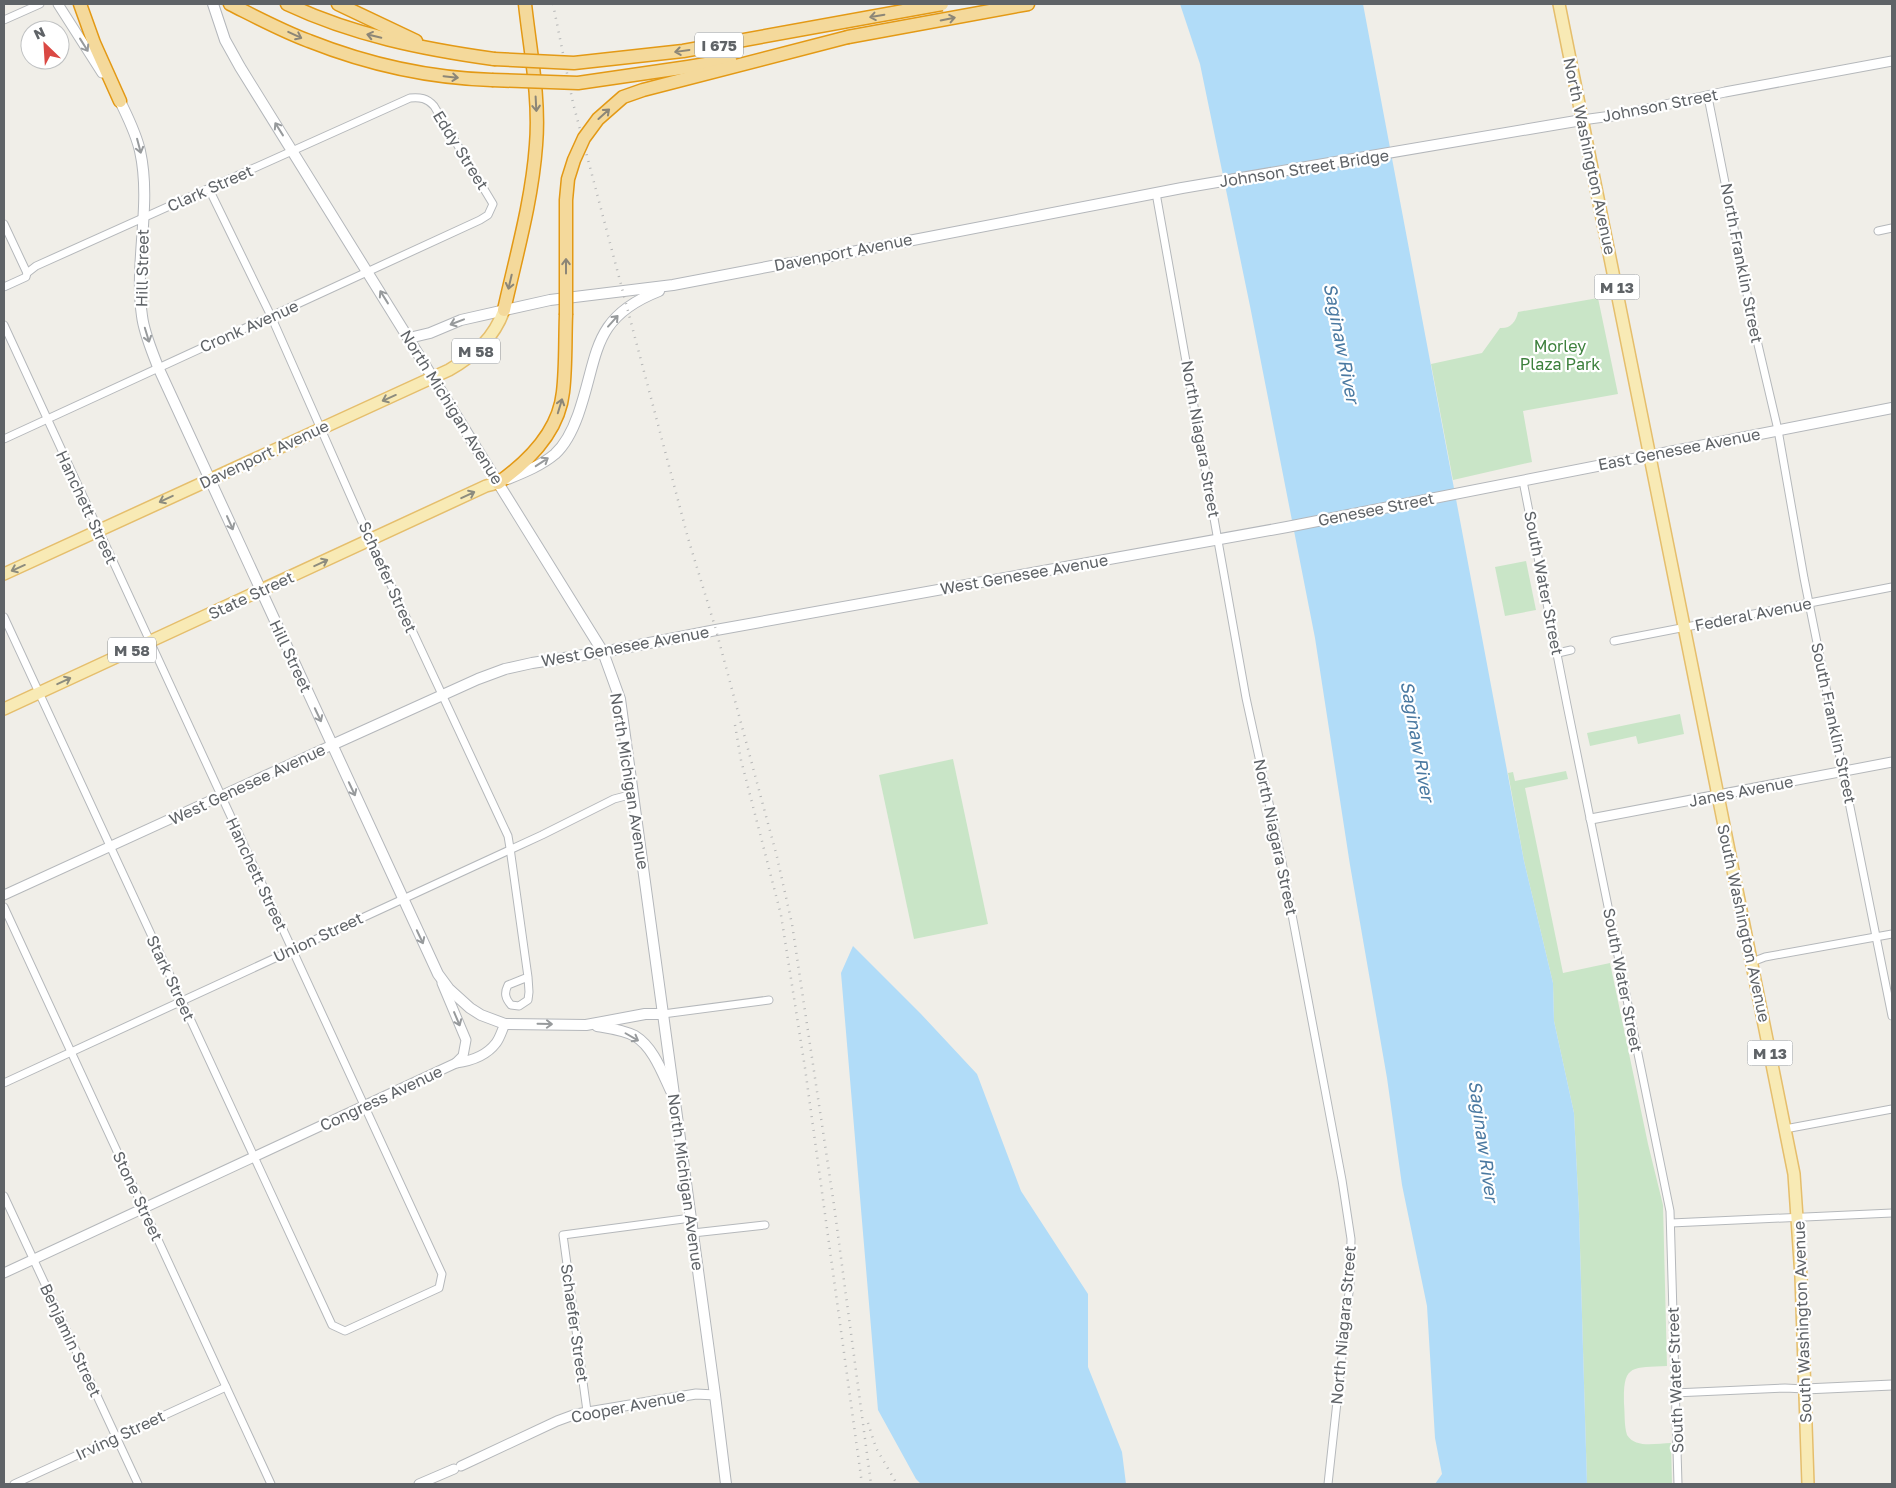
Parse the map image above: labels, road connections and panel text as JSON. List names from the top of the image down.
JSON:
{
  "streets": {
    "highway": ["I 675"],
    "main road": [
      "Johnson Street",
      "North Washington Avenue",
      "Johnson Street Bridge",
      "Davenport Avenue",
      "Hill Street",
      "M 13",
      "M 58",
      "North Michigan Avenue",
      "East Genesee Avenue",
      "Genesee Street",
      "West Genesee Avenue",
      "State Street",
      "South Washington Avenue"
    ],
    "street": [
      "Eddy Street",
      "Clark Street",
      "North Franklin Street",
      "Cronk Avenue",
      "North Niagara Street",
      "Hanchett Street",
      "Schaefer Street",
      "South Water Street",
      "Federal Avenue",
      "South Franklin Street",
      "Janes Avenue",
      "Union Street",
      "Stark Street",
      "Congress Avenue",
      "Stone Street",
      "Benjamin Street",
      "Cooper Avenue",
      "Irving Street"
    ]
  },
  "crossings": [
    ["Johnson Street", "North Washington Avenue"],
    ["Johnson Street", "Johnson Street Bridge"],
    ["Johnson Street", "North Franklin Street"],
    ["Eddy Street", "Clark Street"],
    ["Eddy Street", "Cronk Avenue"],
    ["North Washington Avenue", "East Genesee Avenue"],
    ["North Washington Avenue", "South Washington Avenue"],
    ["Johnson Street Bridge", "Davenport Avenue"],
    ["Clark Street", "Hill Street"],
    ["Clark Street", "North Michigan Avenue"],
    ["Clark Street", "Schaefer Street"],
    ["Davenport Avenue", "Hill Street"],
    ["Davenport Avenue", "North Michigan Avenue"],
    ["Davenport Avenue", "North Niagara Street"],
    ["Davenport Avenue", "Hanchett Street"],
    ["Davenport Avenue", "Schaefer Street"],
    ["North Franklin Street", "East Genesee Avenue"],
    ["North Franklin Street", "South Franklin Street"],
    ["Hill Street", "Cronk Avenue"],
    ["Hill Street", "West Genesee Avenue"],
    ["Hill Street", "State Street"],
    ["Hill Street", "Union Street"],
    ["Hill Street", "Congress Avenue"],
    ["Cronk Avenue", "North Michigan Avenue"],
    ["Cronk Avenue", "Hanchett Street"],
    ["Cronk Avenue", "Schaefer Street"],
    ["North Michigan Avenue", "West Genesee Avenue"],
    ["North Michigan Avenue", "Schaefer Street"],
    ["North Michigan Avenue", "State Street"],
    ["North Michigan Avenue", "Union Street"],
    ["North Michigan Avenue", "Cooper Avenue"],
    ["North Niagara Street", "West Genesee Avenue"],
    ["East Genesee Avenue", "Genesee Street"],
    ["East Genesee Avenue", "South Water Street"],
    ["East Genesee Avenue", "South Franklin Street"],
    ["East Genesee Avenue", "South Washington Avenue"],
    ["Hanchett Street", "West Genesee Avenue"],
    ["Hanchett Street", "State Street"],
    ["Hanchett Street", "Union Street"],
    ["Hanchett Street", "Stark Street"],
    ["Hanchett Street", "Congress Avenue"],
    ["Genesee Street", "West Genesee Avenue"],
    ["West Genesee Avenue", "Schaefer Street"],
    ["West Genesee Avenue", "Stark Street"],
    ["Schaefer Street", "State Street"],
    ["Schaefer Street", "Union Street"],
    ["Schaefer Street", "Cooper Avenue"],
    ["South Water Street", "Janes Avenue"],
    ["State Street", "Stark Street"],
    ["Federal Avenue", "South Franklin Street"],
    ["Federal Avenue", "South Washington Avenue"],
    ["South Franklin Street", "Janes Avenue"],
    ["Janes Avenue", "South Washington Avenue"],
    ["Union Street", "Stark Street"],
    ["Union Street", "Stone Street"],
    ["Stark Street", "Congress Avenue"],
    ["Congress Avenue", "Stone Street"],
    ["Congress Avenue", "Benjamin Street"],
    ["Stone Street", "Irving Street"],
    ["Benjamin Street", "Irving Street"]
  ],
  "one_way": ["Hill Street", "State Street"],
  "water": ["Saginaw River"],
  "parks": ["Morley Plaza Park"],
  "north": "top left"
}
